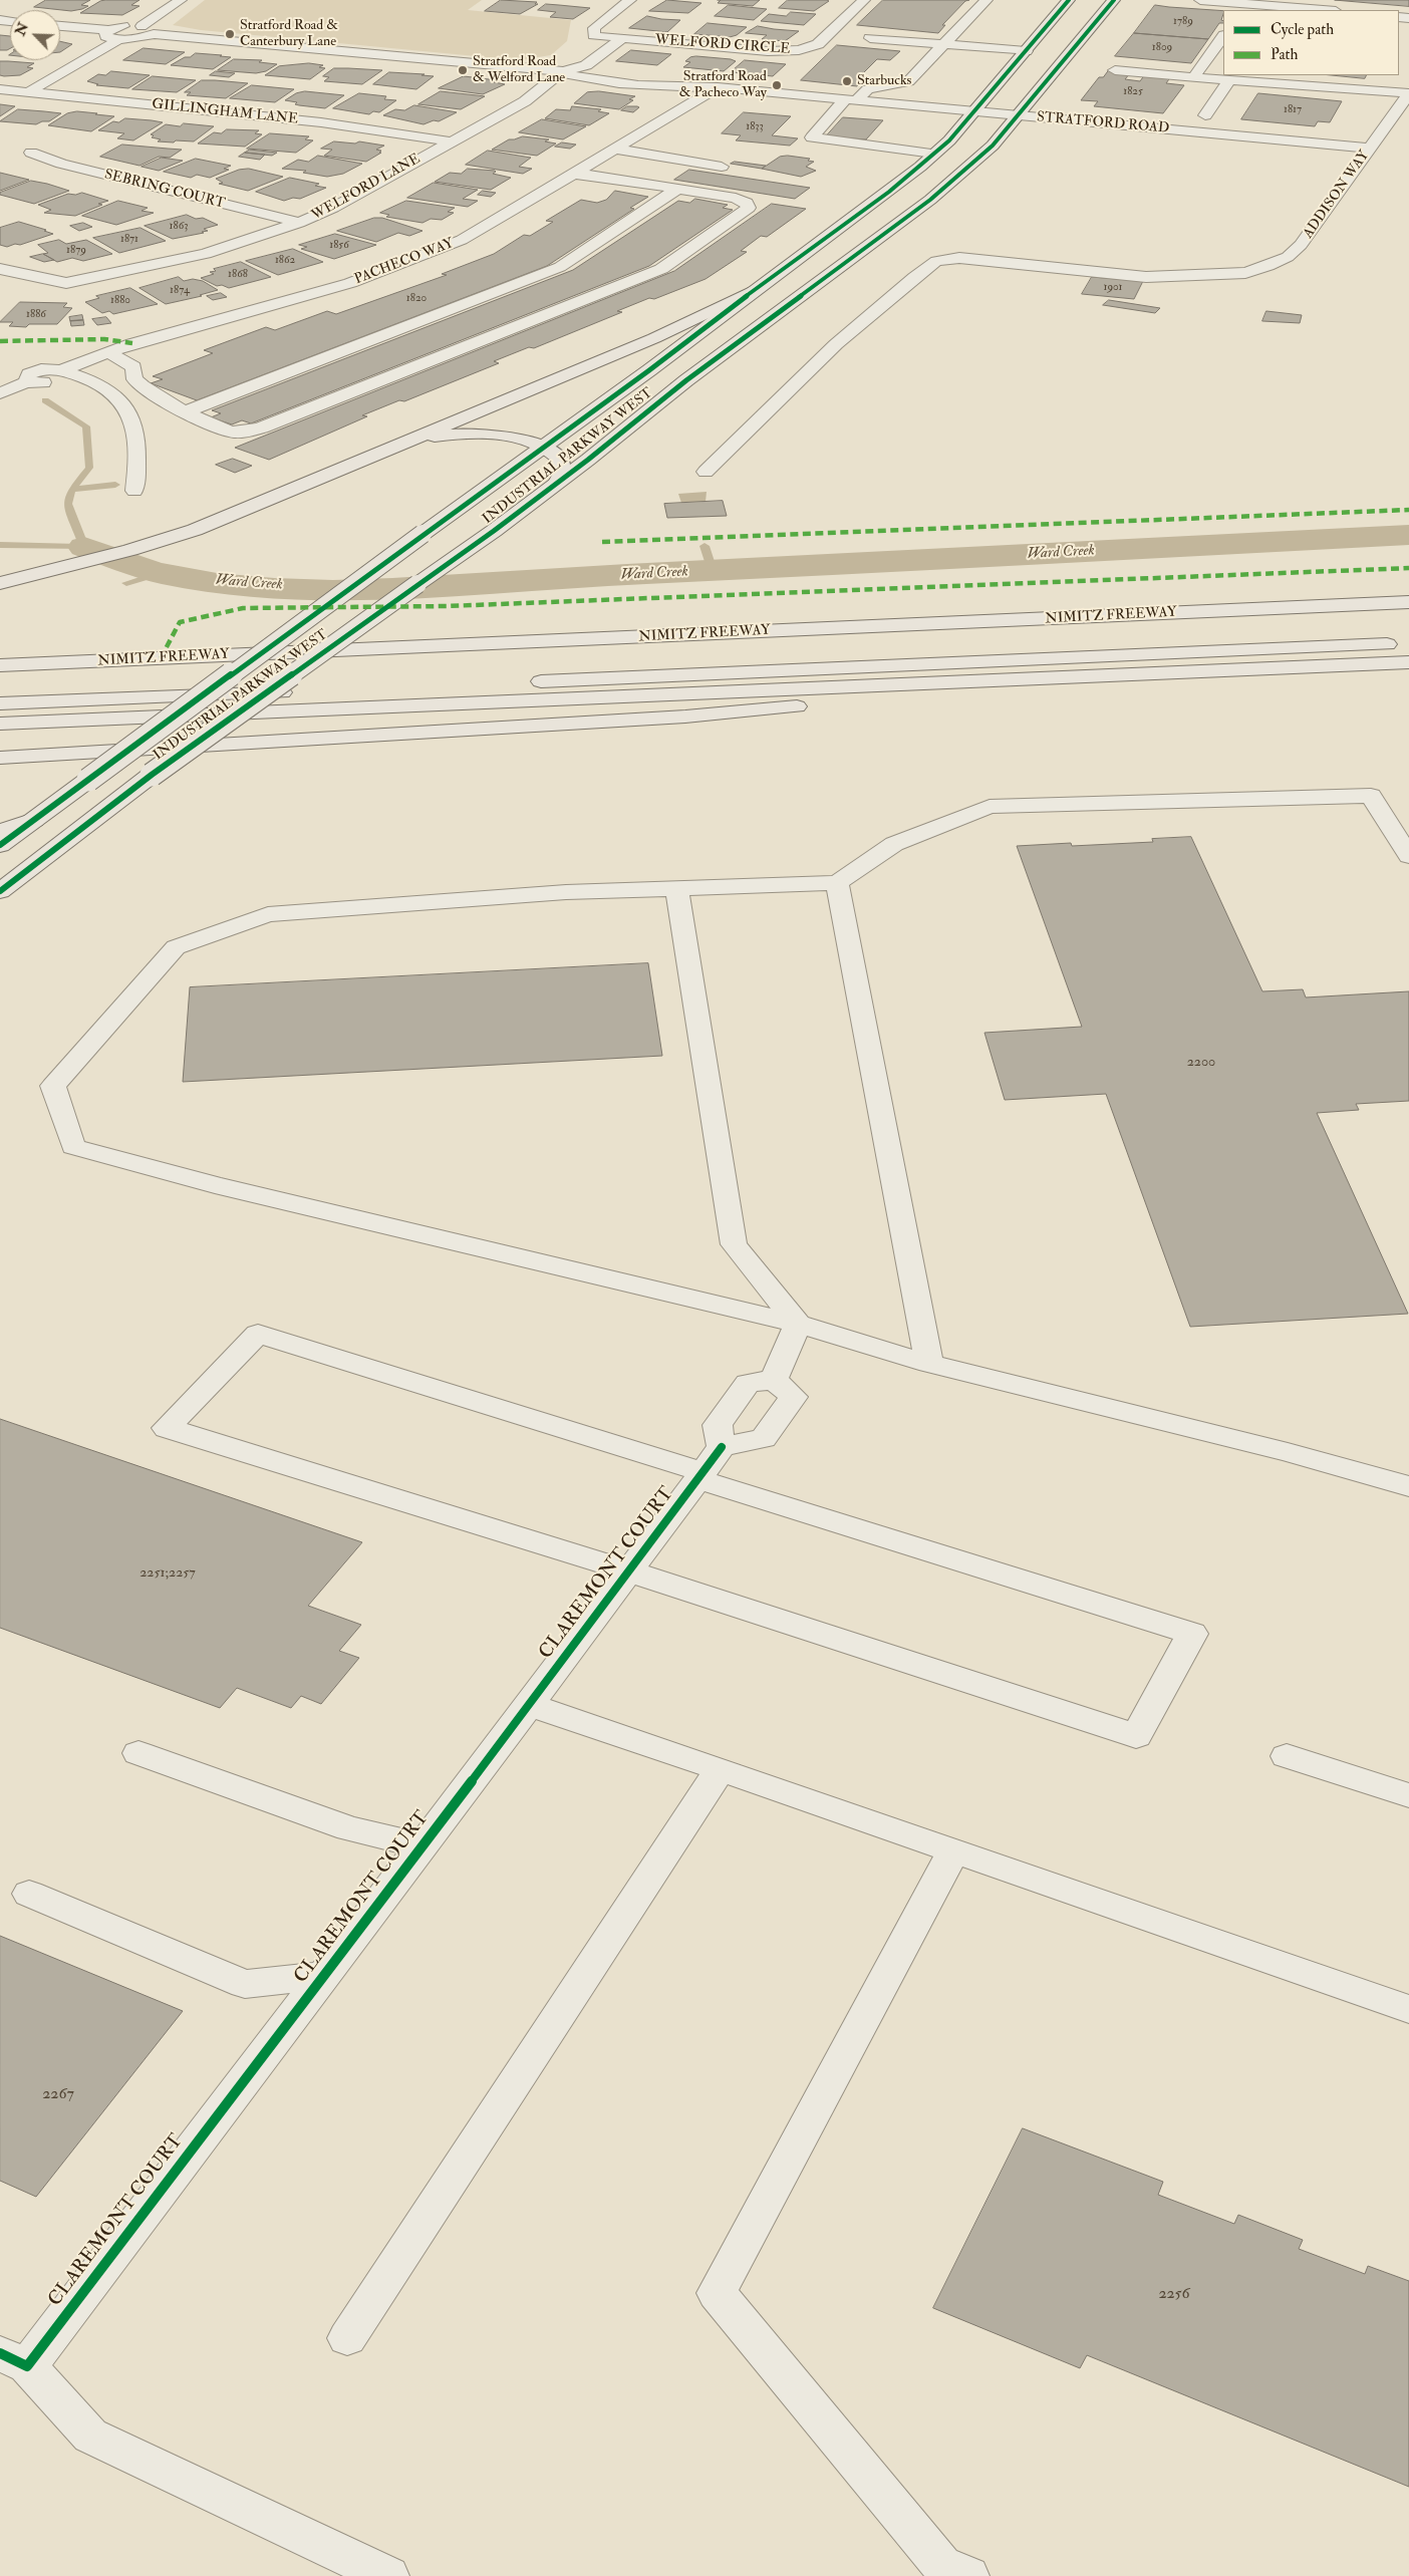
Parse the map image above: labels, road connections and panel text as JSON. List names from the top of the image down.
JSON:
{
  "streets": {
    "main road": ["INDUSTRIAL PARKWAY WEST", "NIMITZ FREEWAY"],
    "street": [
      "WELFORD CIRCLE",
      "GILLINGHAM LANE",
      "STRATFORD ROAD",
      "WELFORD LANE",
      "SEBRING COURT",
      "ADDISON WAY",
      "PACHECO WAY",
      "CLAREMONT COURT"
    ]
  },
  "crossings": [
    ["GILLINGHAM LANE", "WELFORD LANE"],
    ["STRATFORD ROAD", "WELFORD LANE"],
    ["STRATFORD ROAD", "ADDISON WAY"],
    ["STRATFORD ROAD", "PACHECO WAY"],
    ["STRATFORD ROAD", "INDUSTRIAL PARKWAY WEST"],
    ["WELFORD LANE", "SEBRING COURT"]
  ],
  "water": ["Ward Creek"],
  "places": [
    "Stratford Road & Canterbury Lane",
    "Stratford Road & Welford Lane",
    "Starbucks",
    "Stratford Road & Pacheco Way"
  ],
  "house_numbers": [
    "1789",
    "1809",
    "1825",
    "1817",
    "1833",
    "1863",
    "1871",
    "1856",
    "1879",
    "1862",
    "1868",
    "1901",
    "1874",
    "1820",
    "1880",
    "1886",
    "2200",
    "2251;2257",
    "2267",
    "2256"
  ],
  "legend": ["Cycle path", "Path"],
  "north": "top left"
}
